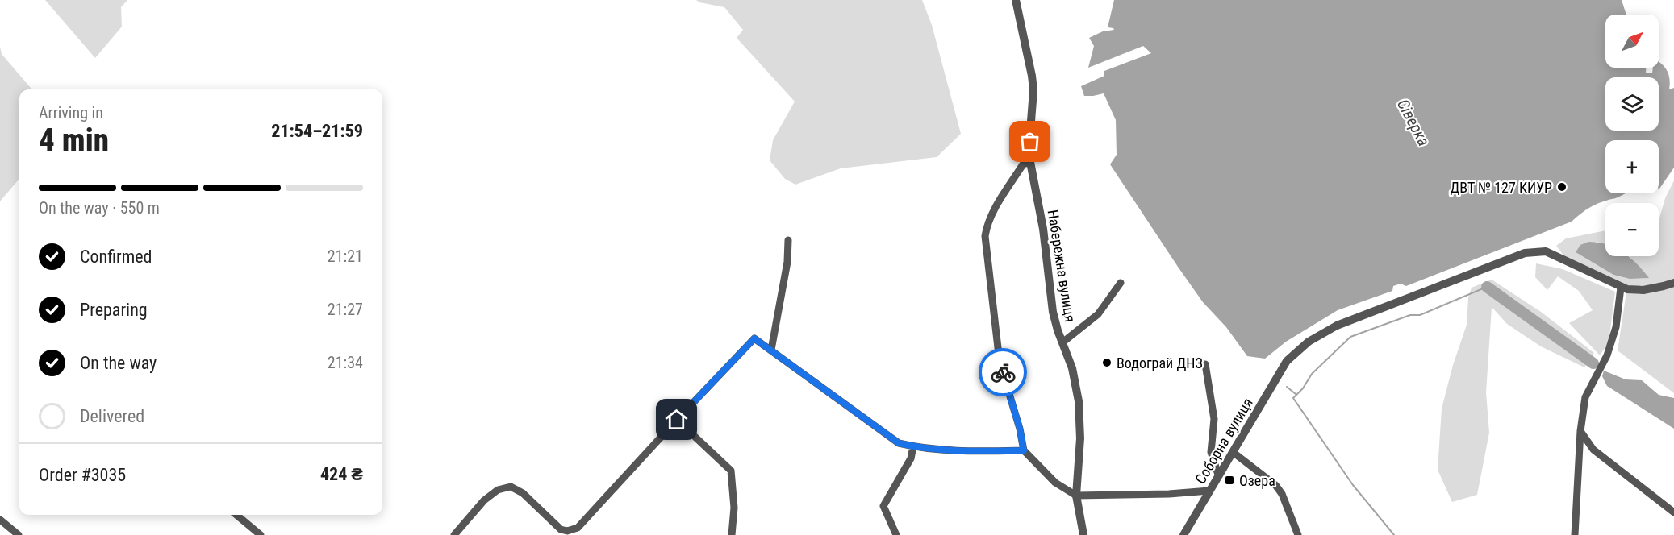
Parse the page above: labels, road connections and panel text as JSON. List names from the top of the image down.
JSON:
{
  "streets": {
    "street": ["Набережна вулиця", "Соборна вулиця"]
  },
  "water": ["Сіверка"],
  "places": {
    "other": ["ДВТ № 127 КИУР", "Водограй ДНЗ"],
    "transit": ["Озера"]
  },
  "north": "top right",
  "page": {
    "map_buttons": ["+", "−"],
    "heading": ["4 min", "Arriving in", "21:54–21:59"],
    "panel": ["Order #3035", "424 ₴"],
    "bar": "On the way · 550 m",
    "list": [
      ["Confirmed", "21:21"],
      ["Preparing", "21:27"],
      ["On the way", "21:34"],
      "Delivered"
    ]
  }
}
